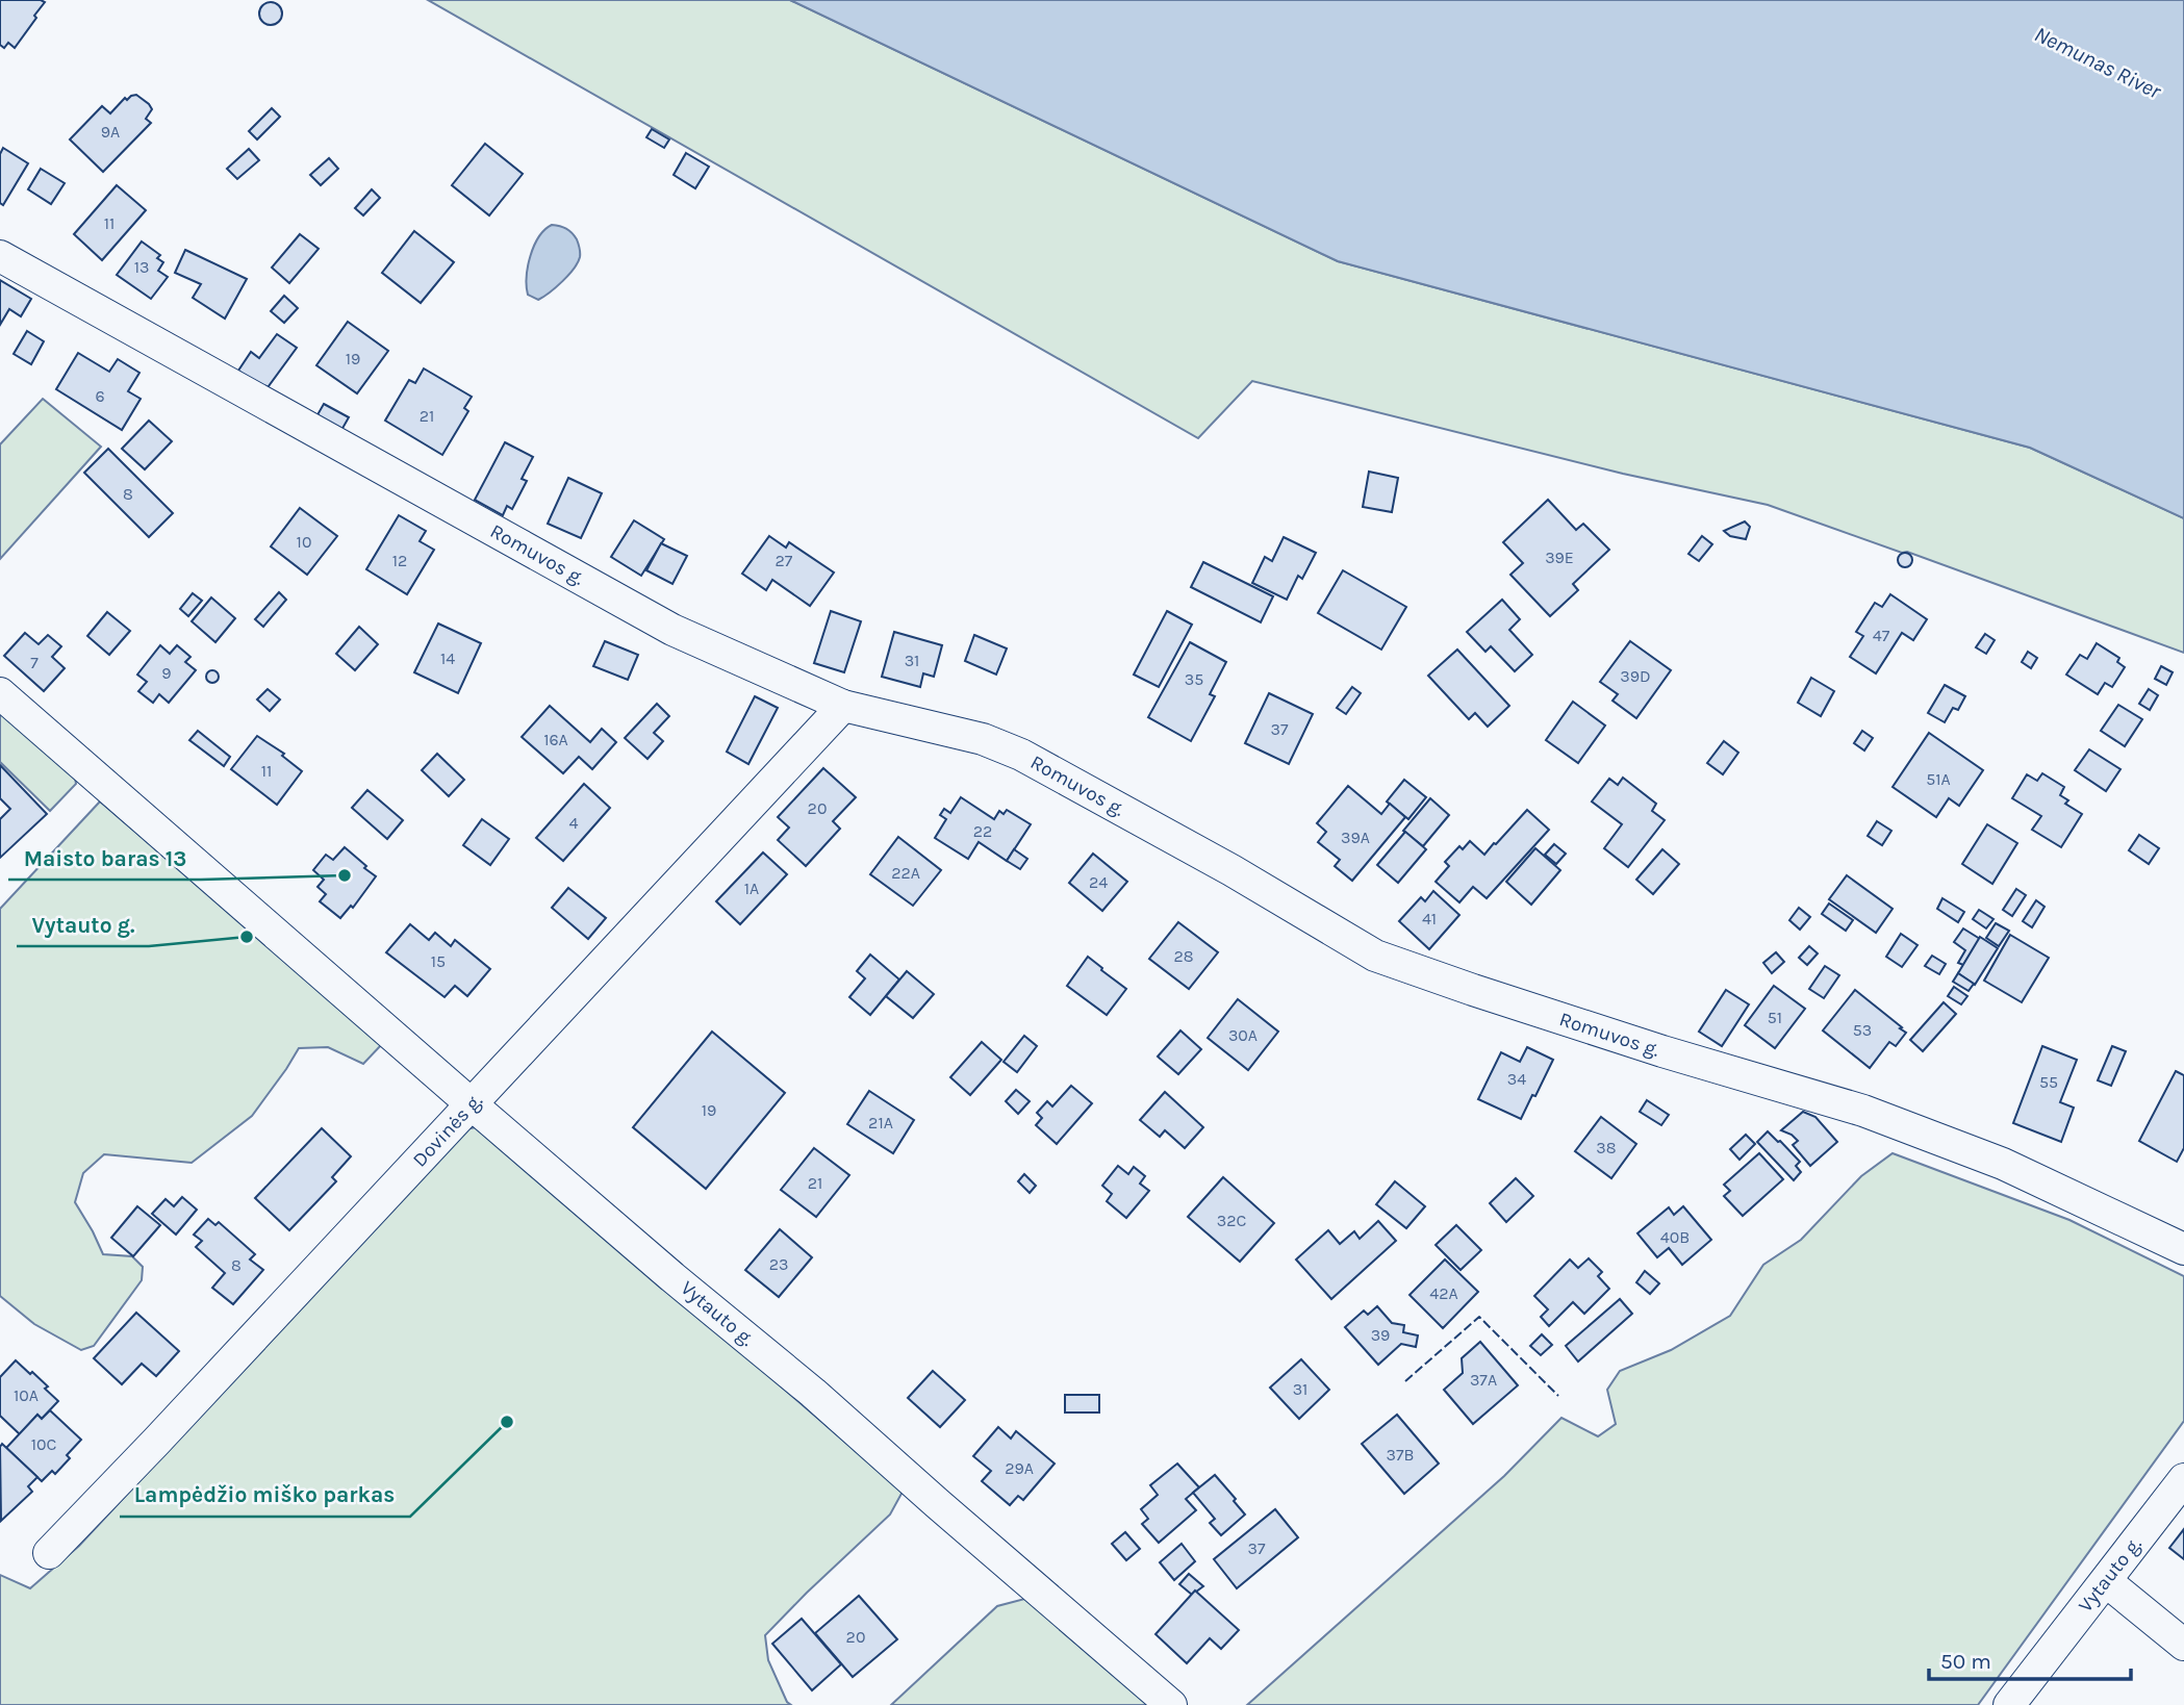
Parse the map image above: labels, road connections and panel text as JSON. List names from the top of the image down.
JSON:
{
  "streets": {
    "street": ["Romuvos g.", "Dovinės g.", "Vytauto g."]
  },
  "crossings": [
    ["Romuvos g.", "Dovinės g."],
    ["Dovinės g.", "Vytauto g."]
  ],
  "water": ["Nemunas River"],
  "places": ["Maisto baras 13", "Vytauto g.", "Lampėdžio miško parkas"],
  "house_numbers": [
    "9A",
    "11",
    "13",
    "19",
    "6",
    "21",
    "8",
    "10",
    "39E",
    "12",
    "27",
    "47",
    "14",
    "31",
    "7",
    "9",
    "39D",
    "35",
    "37",
    "16A",
    "11",
    "51A",
    "20",
    "4",
    "22",
    "39A",
    "22A",
    "24",
    "1A",
    "41",
    "28",
    "15",
    "51",
    "53",
    "30A",
    "34",
    "55",
    "19",
    "21A",
    "38",
    "21",
    "32C",
    "40B",
    "23",
    "8",
    "42A",
    "39",
    "37A",
    "31",
    "10A",
    "10C",
    "37B",
    "29A",
    "37",
    "20"
  ],
  "scale_bar": "50 m"
}
